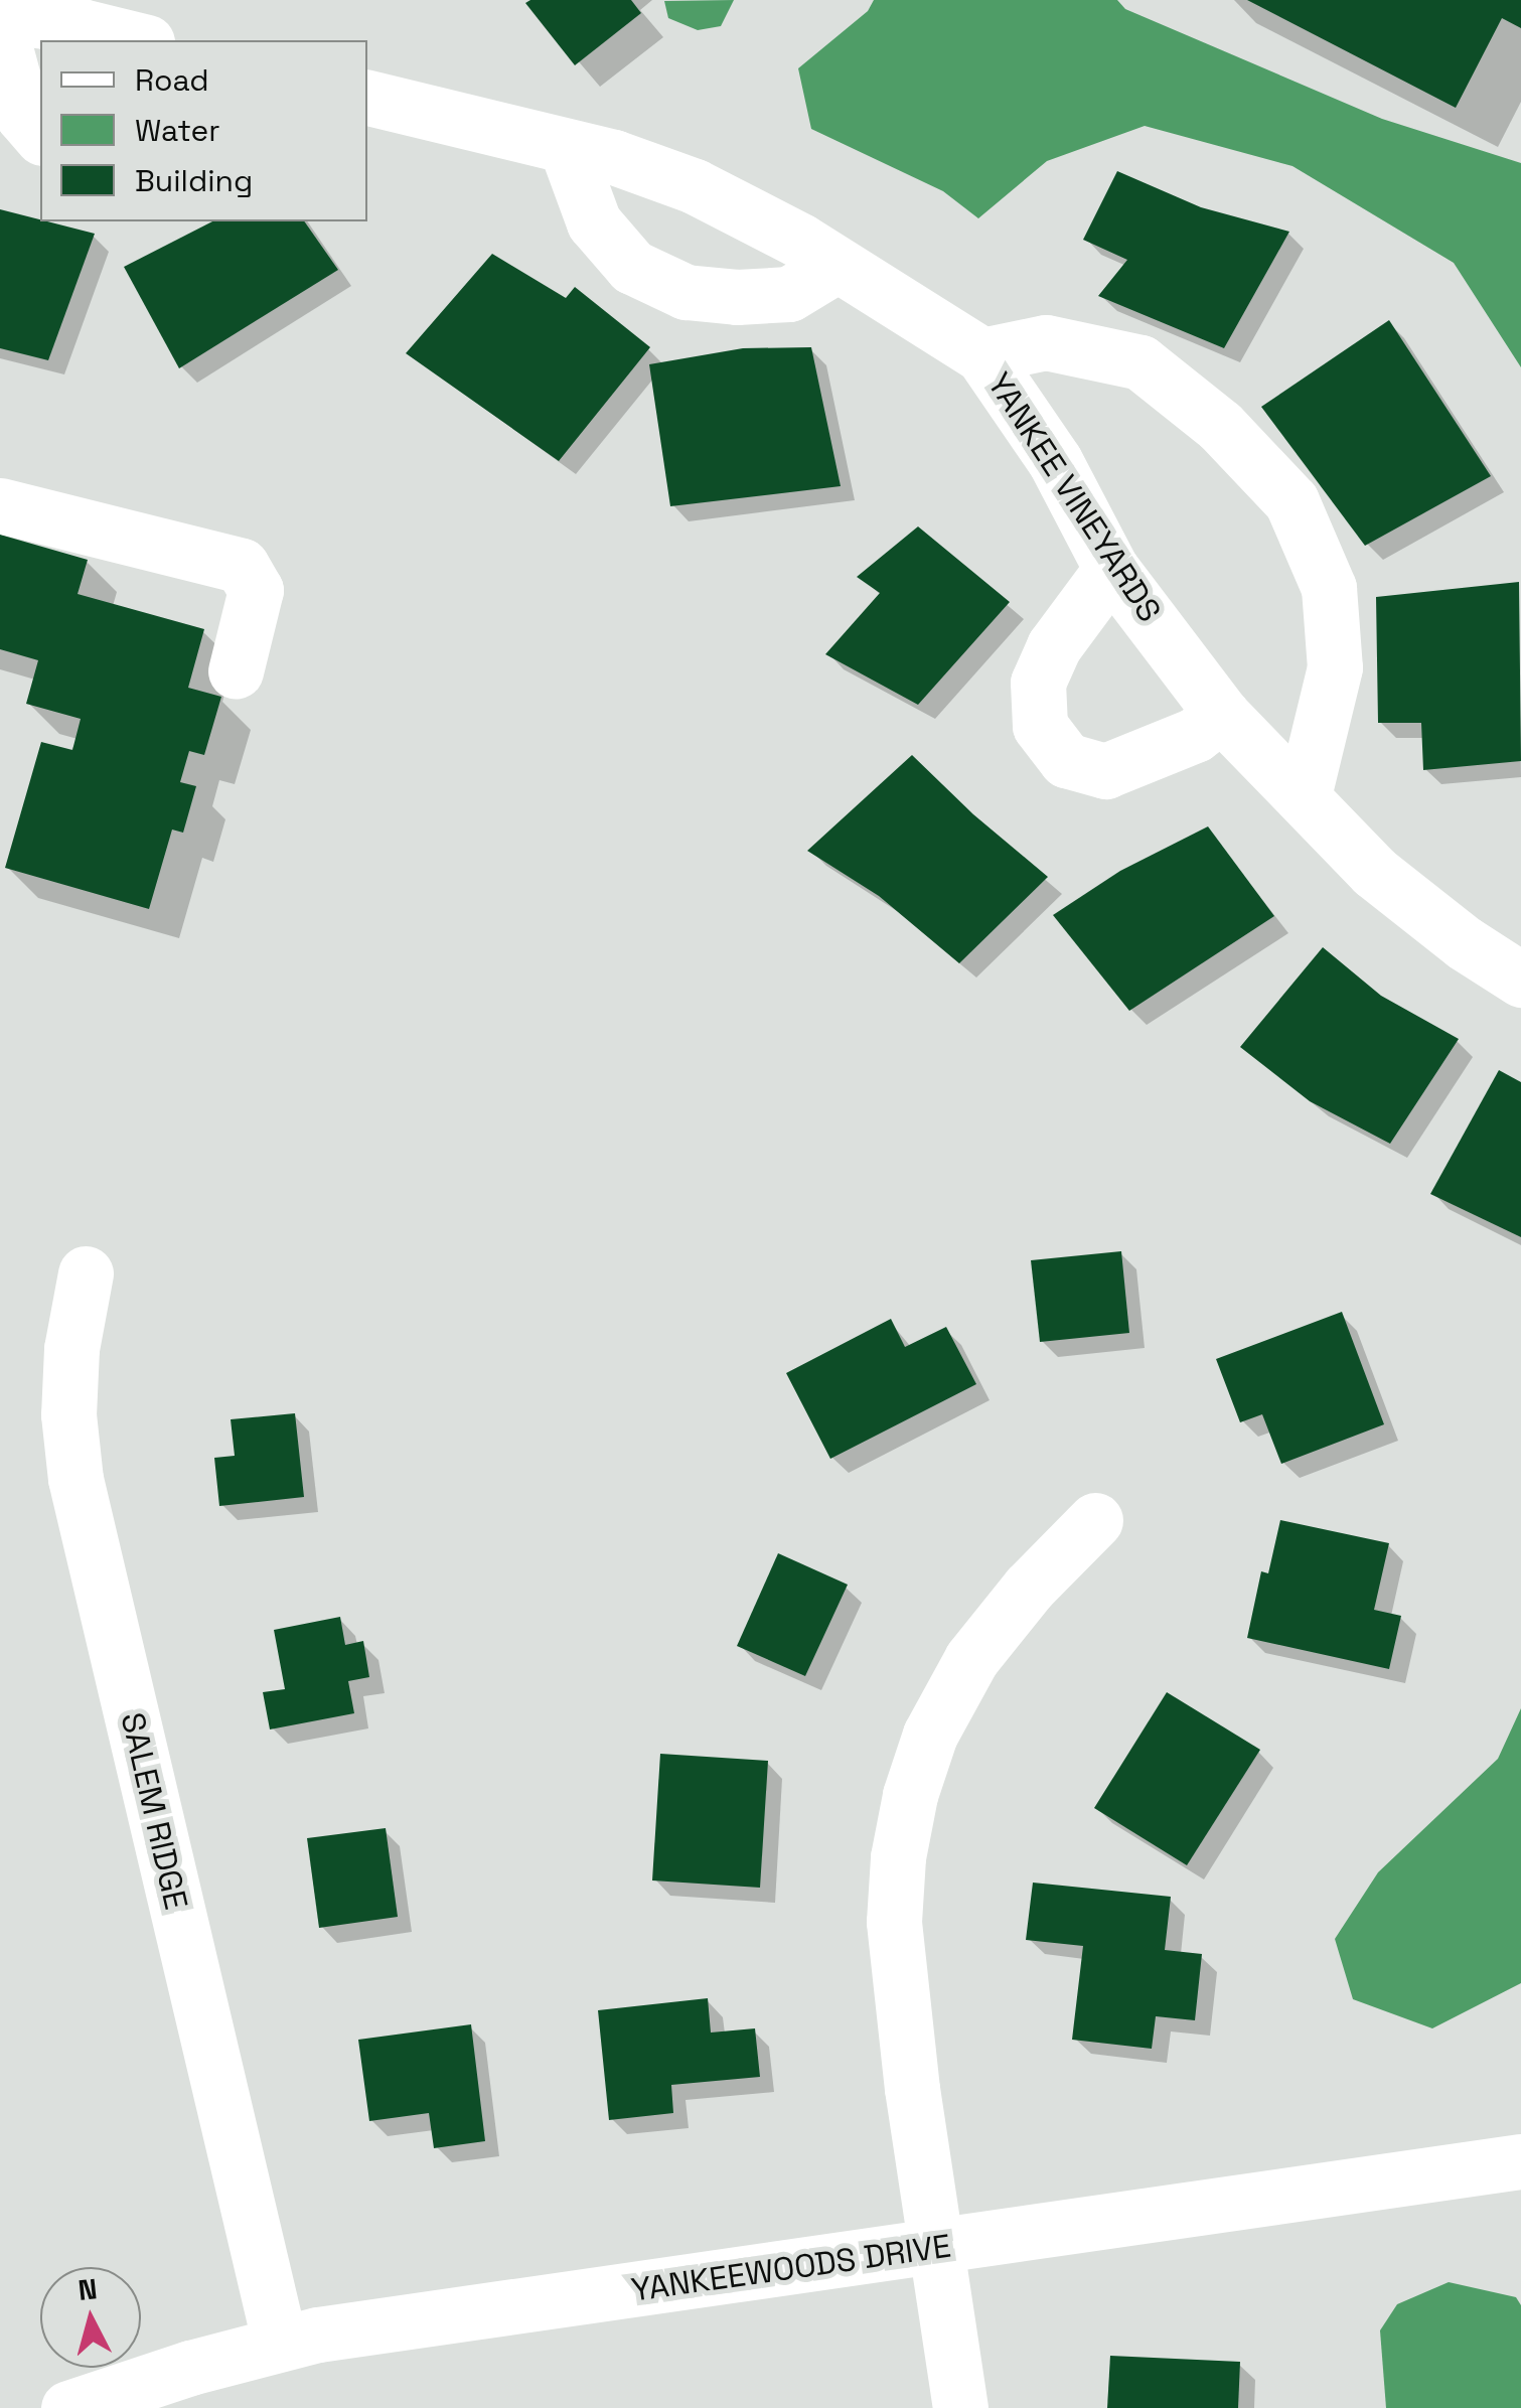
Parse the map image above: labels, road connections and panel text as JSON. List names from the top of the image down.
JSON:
{
  "streets": {
    "street": ["YANKEE VINEYARDS", "SALEM RIDGE", "YANKEEWOODS DRIVE"]
  },
  "crossings": [
    ["SALEM RIDGE", "YANKEEWOODS DRIVE"]
  ],
  "legend": ["Road", "Water", "Building"],
  "north": "top"
}
